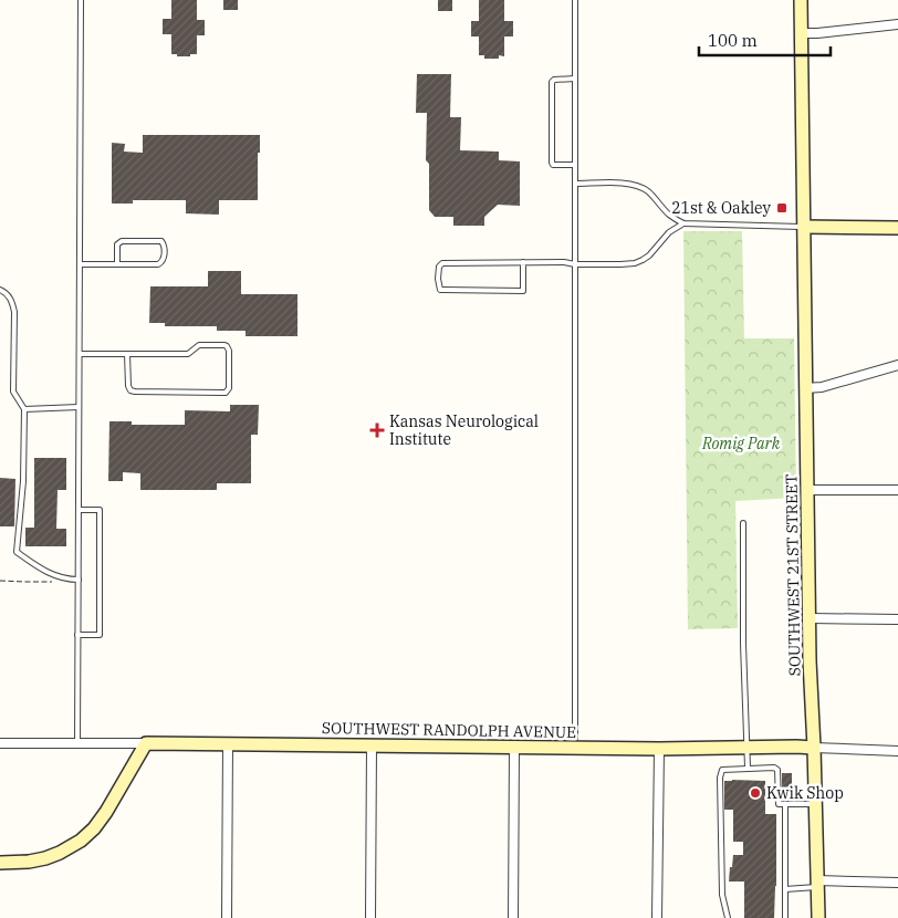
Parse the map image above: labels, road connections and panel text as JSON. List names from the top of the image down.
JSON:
{
  "streets": {
    "street": ["SOUTHWEST 21ST STREET", "SOUTHWEST RANDOLPH AVENUE"]
  },
  "crossings": [
    ["SOUTHWEST 21ST STREET", "SOUTHWEST RANDOLPH AVENUE"]
  ],
  "parks": ["Romig Park"],
  "places": {
    "transit": ["21st & Oakley"],
    "health": ["Kansas Neurological Institute"],
    "other": ["Kwik Shop"]
  },
  "scale_bar": "100 m"
}
